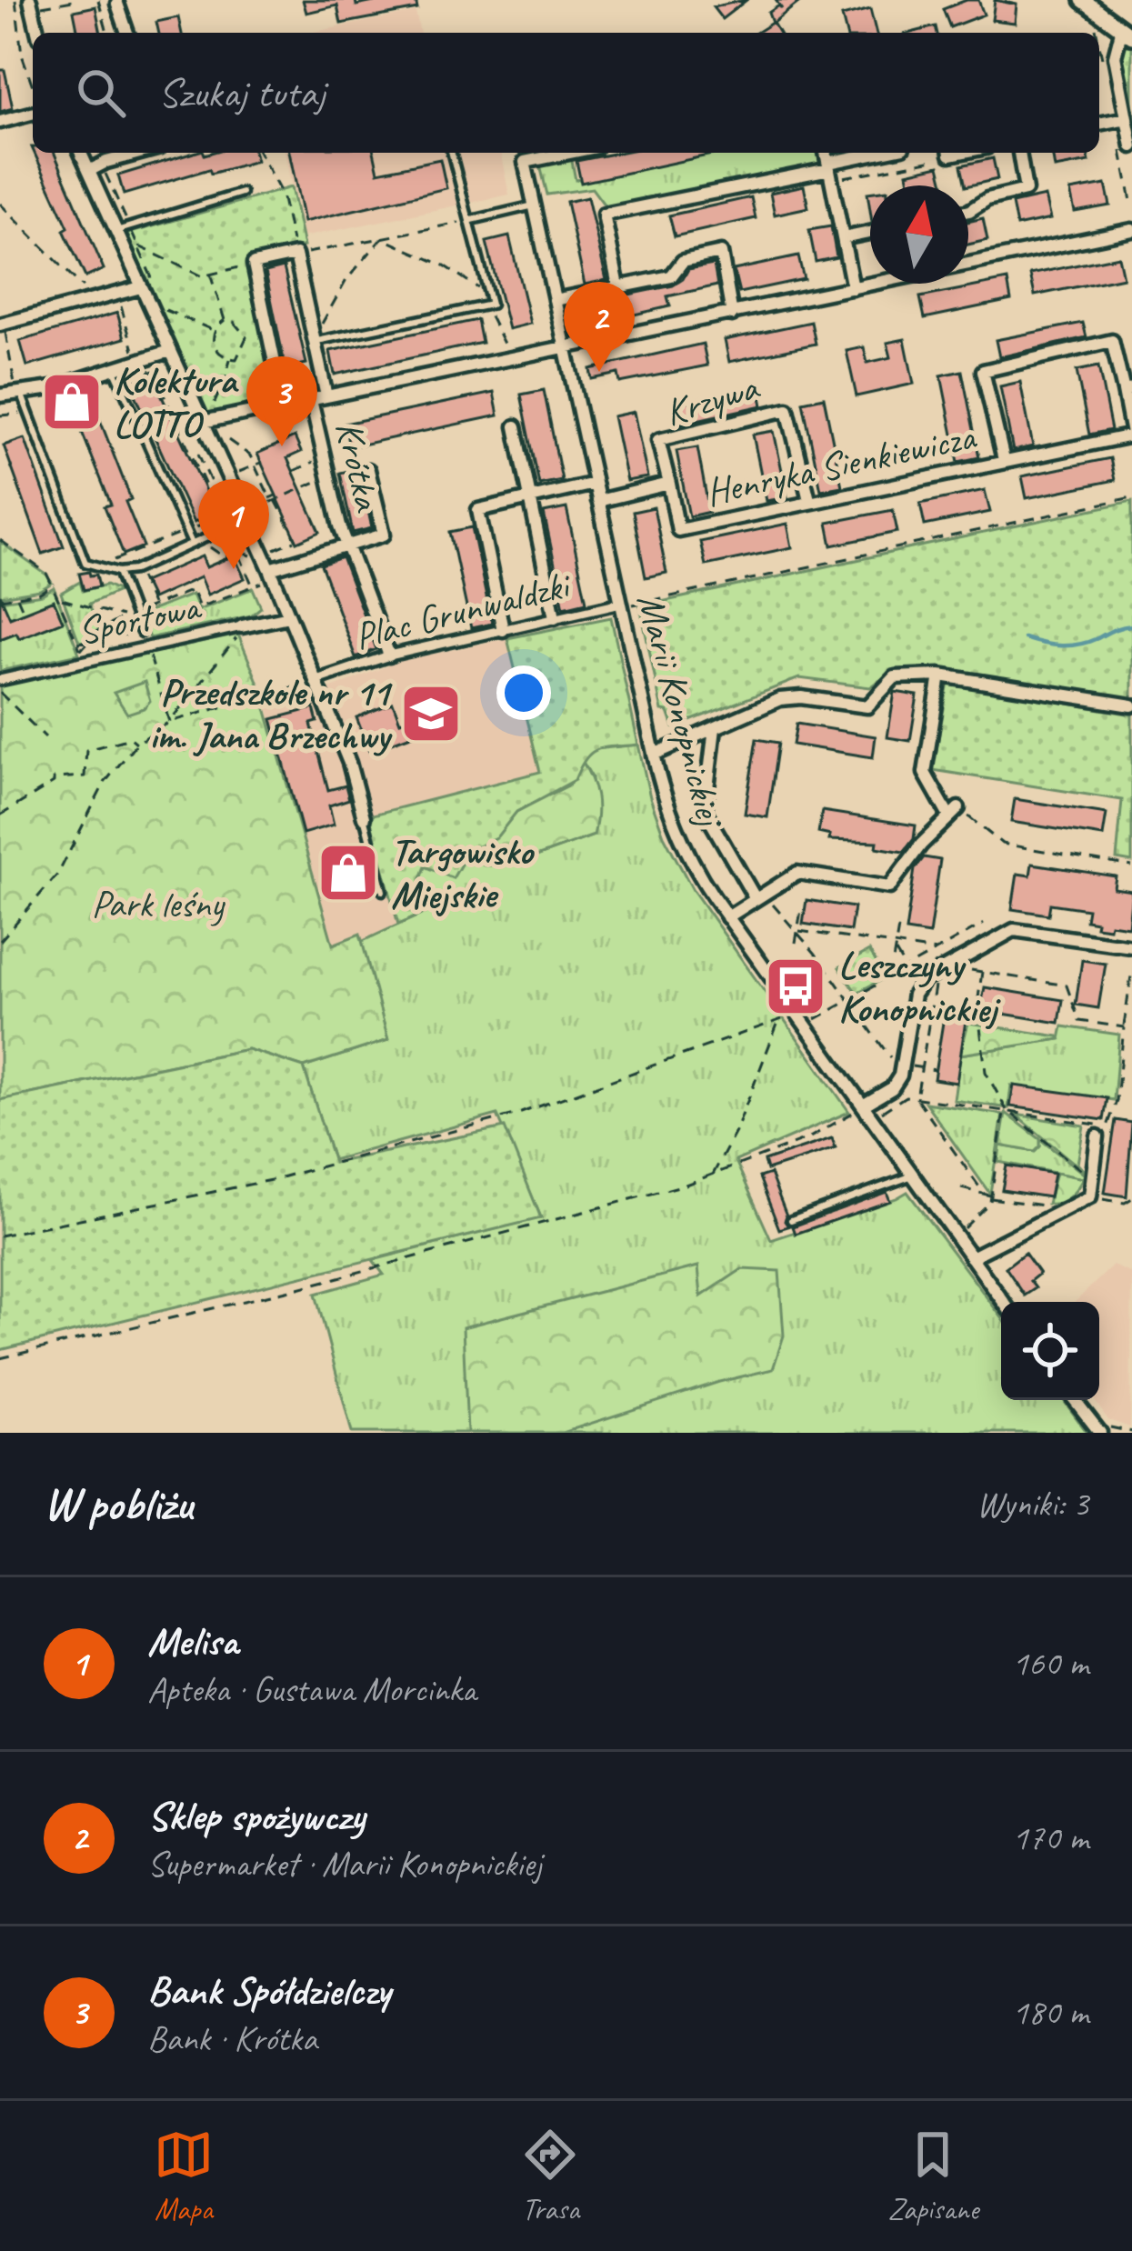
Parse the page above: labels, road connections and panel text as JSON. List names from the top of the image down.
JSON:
{
  "streets": {
    "street": [
      "Krzywa",
      "Henryka Sienkiewicza",
      "Krótka",
      "Plac Grunwaldzki",
      "Sportowa",
      "Marii Konopnickiej"
    ]
  },
  "crossings": [
    ["Krzywa", "Henryka Sienkiewicza"],
    ["Henryka Sienkiewicza", "Marii Konopnickiej"],
    ["Krótka", "Plac Grunwaldzki"],
    ["Plac Grunwaldzki", "Marii Konopnickiej"]
  ],
  "parks": ["Park leśny"],
  "places": {
    "shop": ["Kolektura LOTTO", "Targowisko Miejskie"],
    "school or university": ["Przedszkole nr 11 im. Jana Brzechwy"],
    "bus stop": ["Leszczyny Konopnickiej"]
  },
  "north": "top",
  "page": {
    "search": "Szukaj tutaj",
    "pins": ["2", "3", "1"],
    "heading": ["W pobliżu", "Wyniki: 3"],
    "list": [
      {
        "mark": "1",
        "name": "Melisa",
        "note": "Apteka · Gustawa Morcinka",
        "value": "160 m"
      },
      {
        "mark": "2",
        "name": "Sklep spożywczy",
        "note": "Supermarket · Marii Konopnickiej",
        "value": "170 m"
      },
      {
        "mark": "3",
        "name": "Bank Spółdzielczy",
        "note": "Bank · Krótka",
        "value": "180 m"
      }
    ],
    "nav": ["Mapa", "Trasa", "Zapisane"]
  }
}
